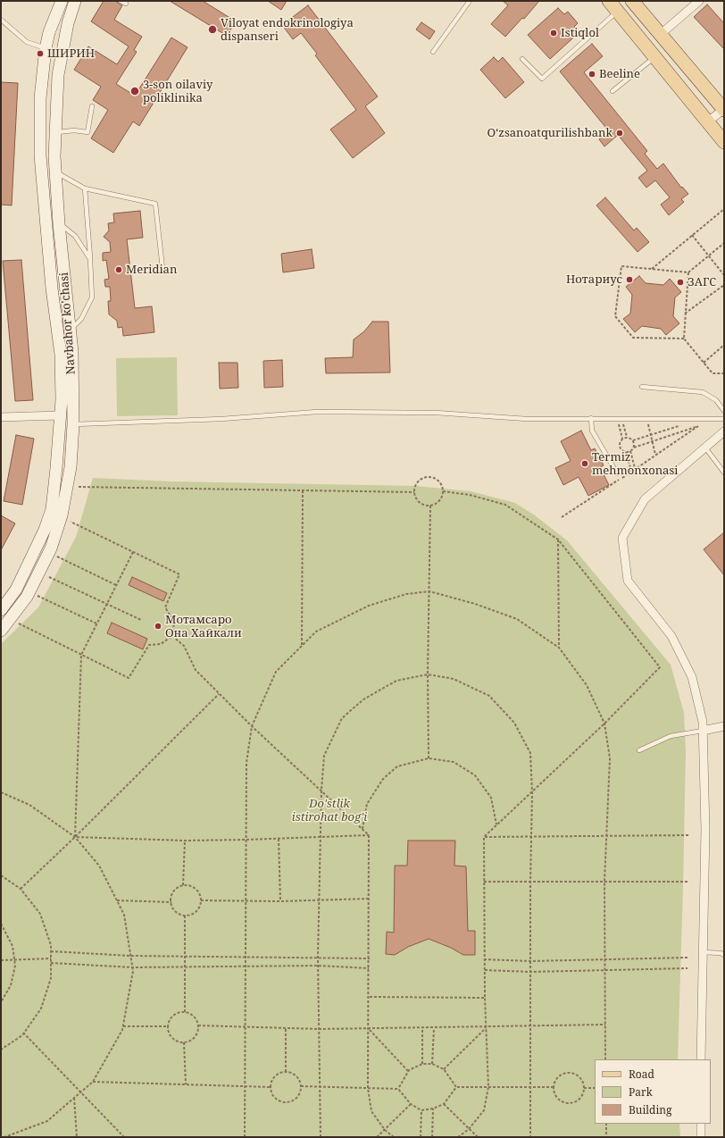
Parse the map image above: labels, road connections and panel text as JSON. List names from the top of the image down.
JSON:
{
  "streets": {
    "street": ["Navbahor ko'chasi"]
  },
  "parks": ["Do'stlik istirohat bog'i"],
  "places": [
    "Viloyat endokrinologiya dispanseri",
    "Istiqlol",
    "ШИРИН",
    "Beeline",
    "3-son oilaviy poliklinika",
    "Oʻzsanoatqurilishbank",
    "Meridian",
    "Нотариус",
    "ЗАГС",
    "Termiz mehmonxonasi",
    "Мотамсаро Она Хайкали"
  ],
  "legend": ["Road", "Park", "Building"]
}
